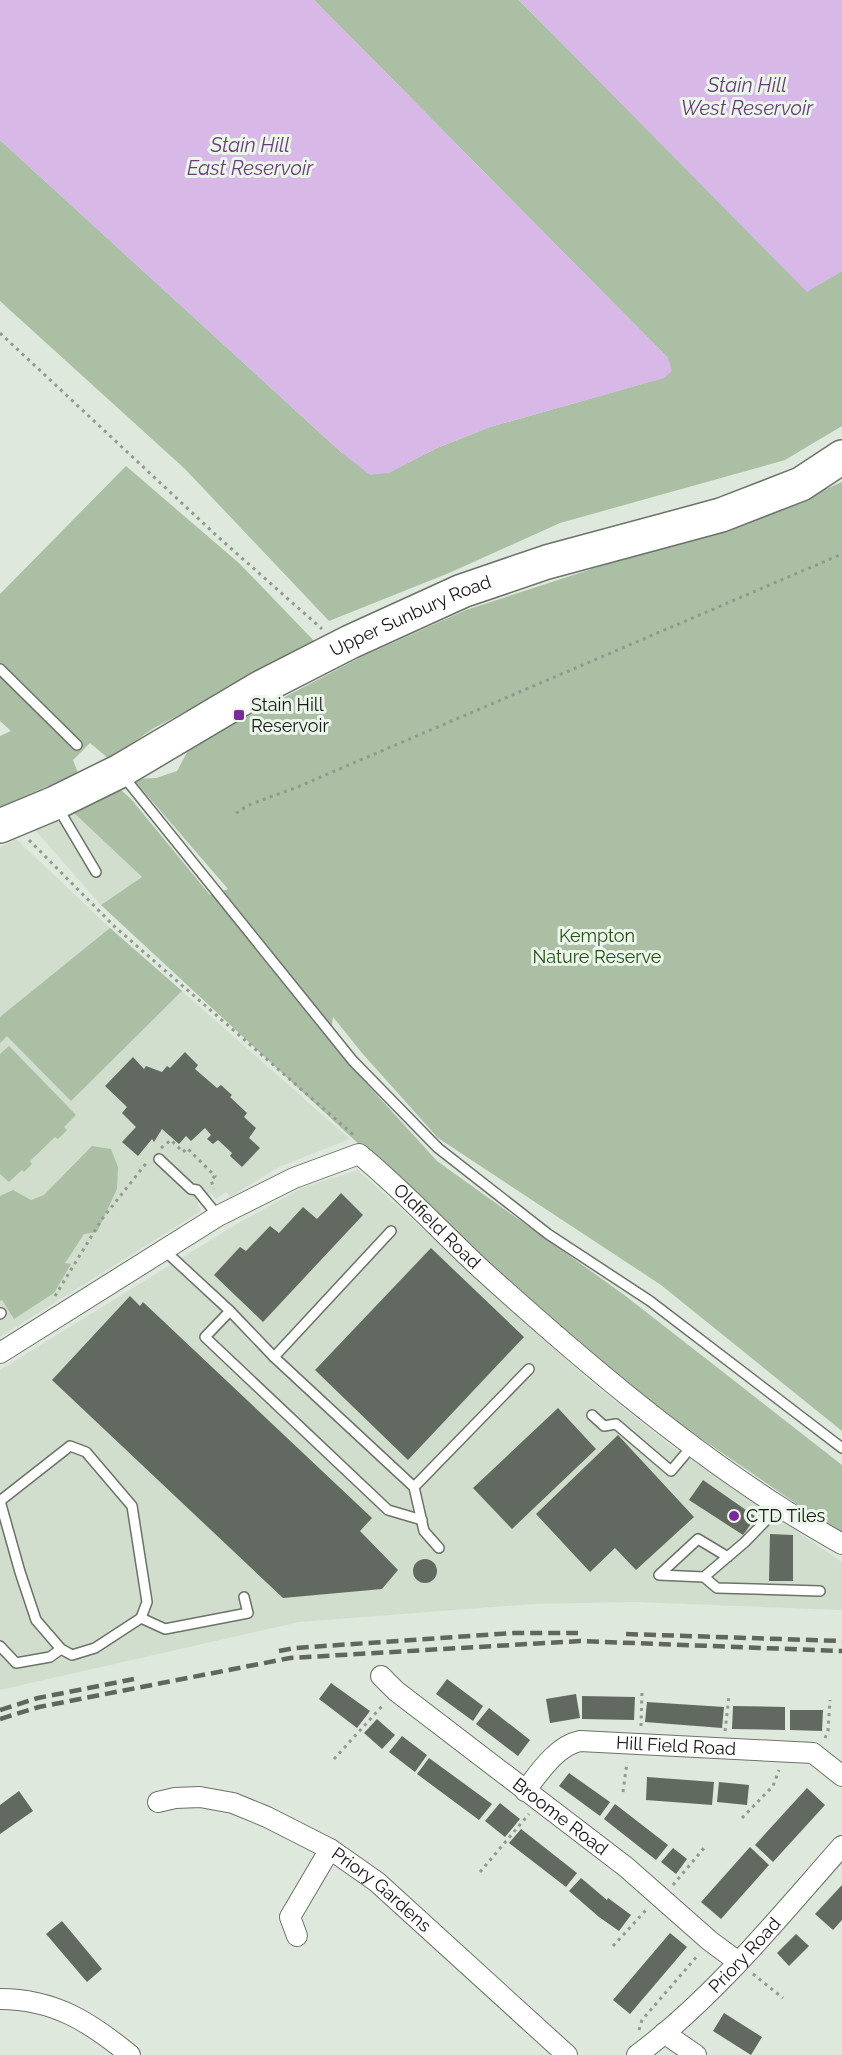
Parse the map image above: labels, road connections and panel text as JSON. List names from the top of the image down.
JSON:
{
  "streets": {
    "highway": ["Upper Sunbury Road"],
    "street": [
      "Oldfield Road",
      "Hill Field Road",
      "Broome Road",
      "Priory Gardens",
      "Priory Road"
    ]
  },
  "crossings": [
    ["Hill Field Road", "Broome Road"],
    ["Broome Road", "Priory Road"]
  ],
  "water": ["Stain Hill West Reservoir", "Stain Hill East Reservoir"],
  "parks": ["Kempton Nature Reserve"],
  "places": {
    "transit": ["Stain Hill Reservoir"],
    "other": ["CTD Tiles"]
  }
}
